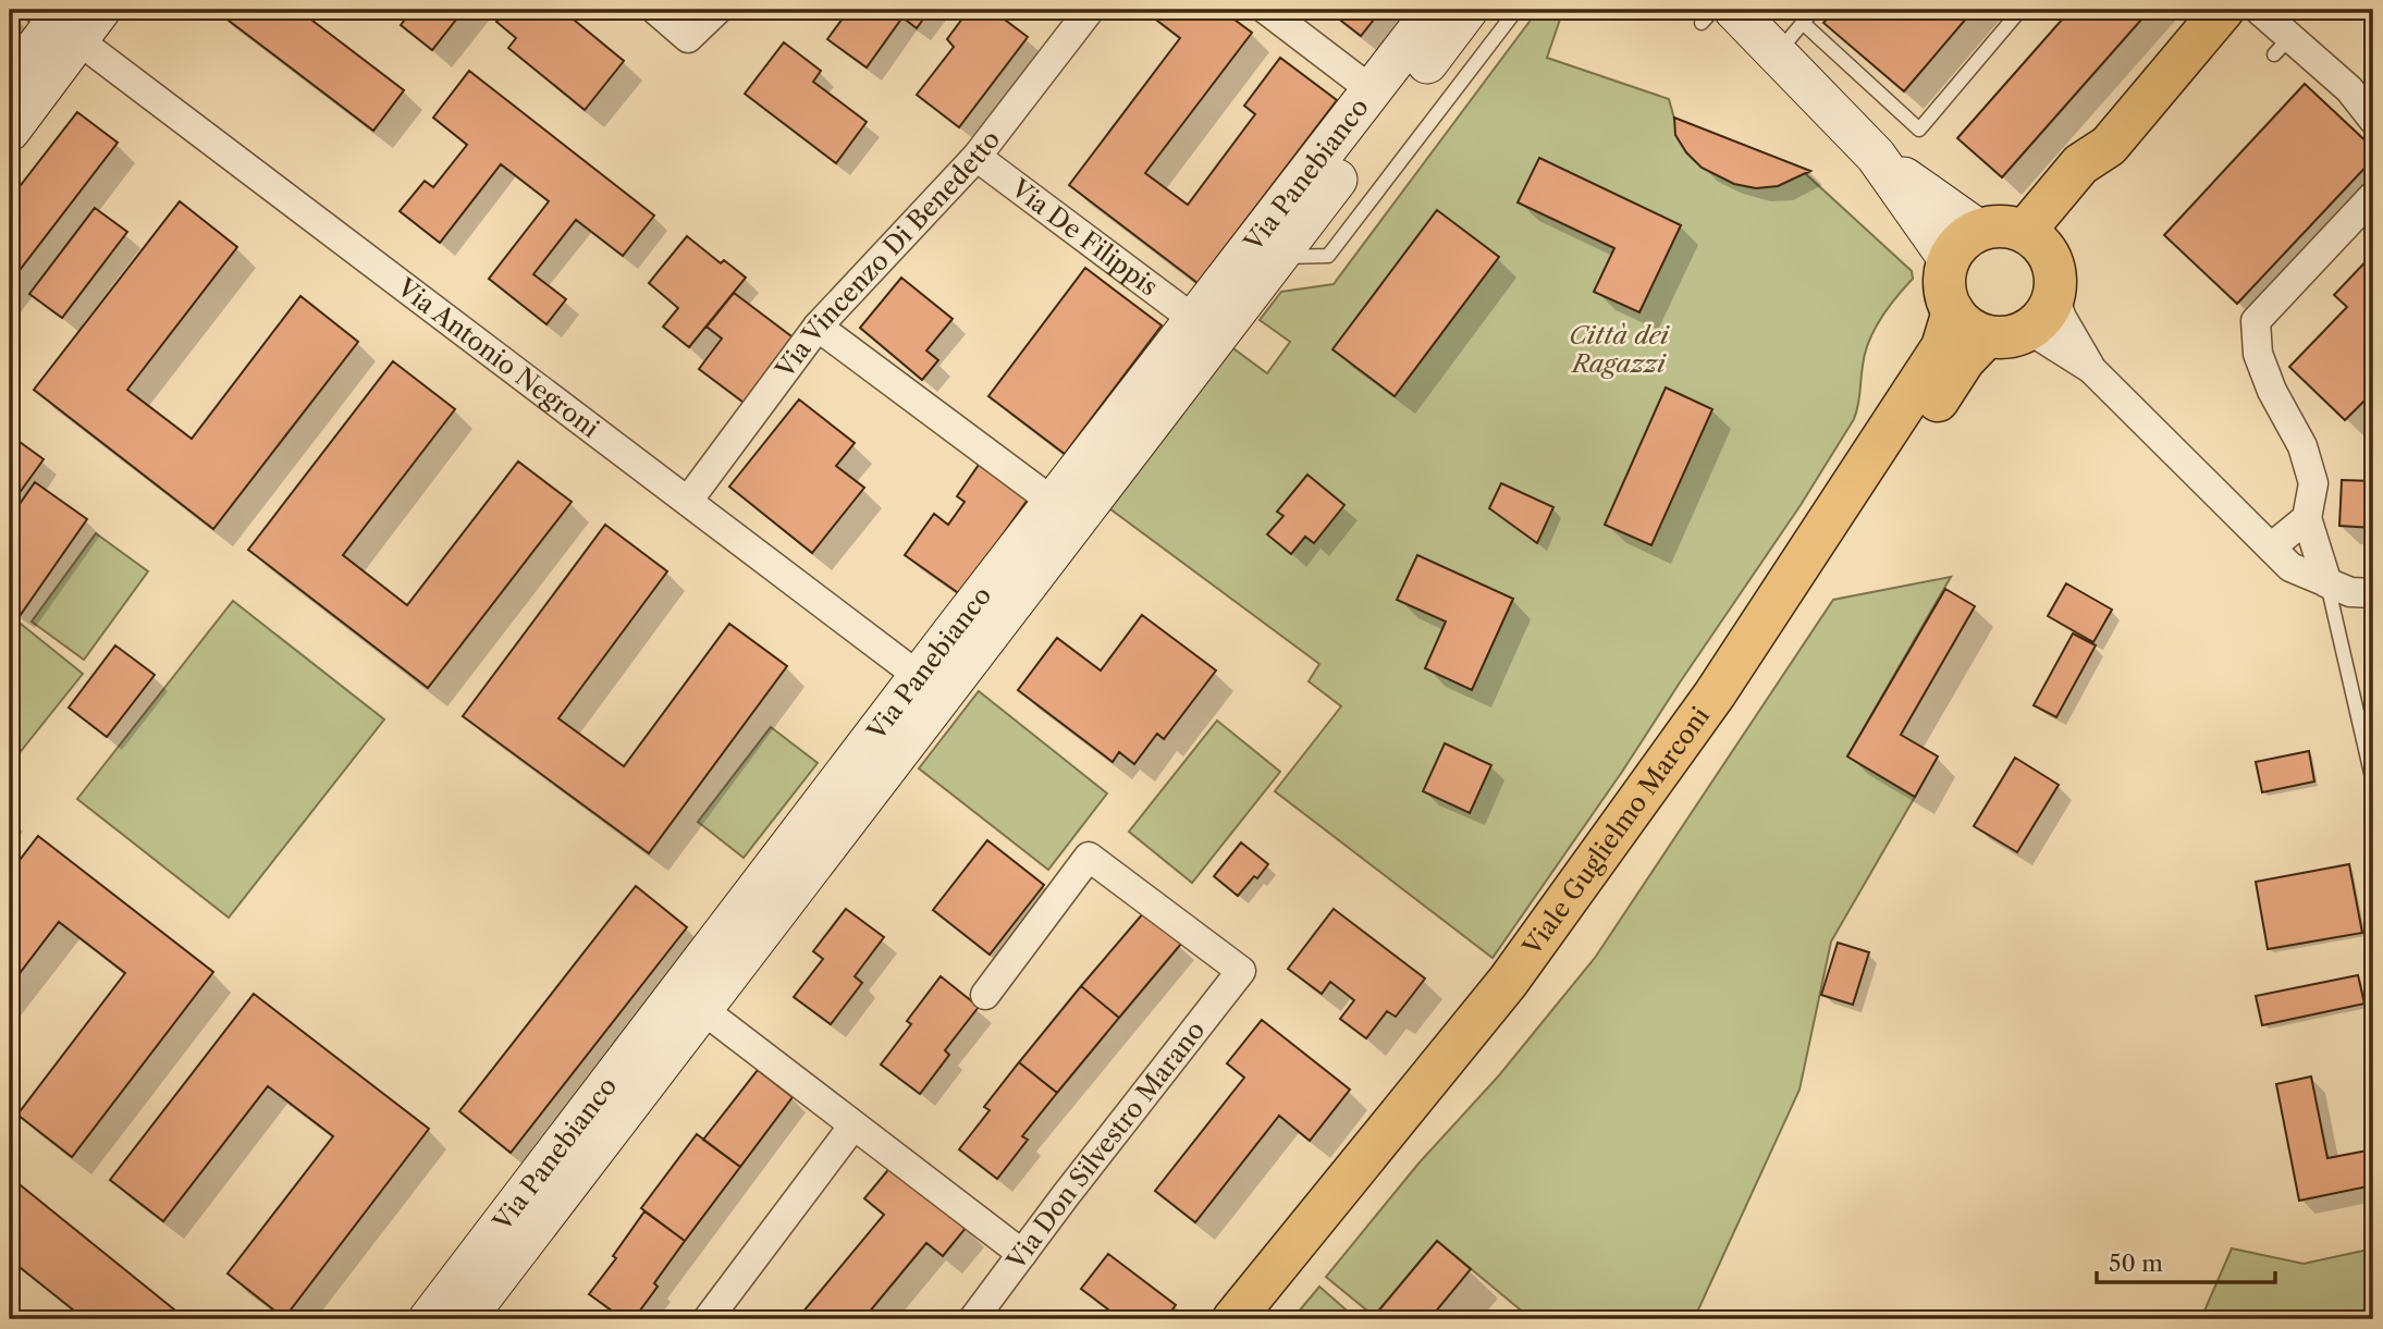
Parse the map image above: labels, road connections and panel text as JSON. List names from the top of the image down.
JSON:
{
  "streets": {
    "main road": ["Viale Guglielmo Marconi"],
    "street": [
      "Via Panebianco",
      "Via De Filippis",
      "Via Vincenzo Di Benedetto",
      "Via Antonio Negroni",
      "Via Don Silvestro Marano"
    ]
  },
  "crossings": [
    ["Via Panebianco", "Via De Filippis"],
    ["Via Panebianco", "Via Antonio Negroni"],
    ["Via De Filippis", "Via Vincenzo Di Benedetto"],
    ["Via Vincenzo Di Benedetto", "Via Antonio Negroni"]
  ],
  "parks": ["Città dei Ragazzi"],
  "scale_bar": "50 m"
}
